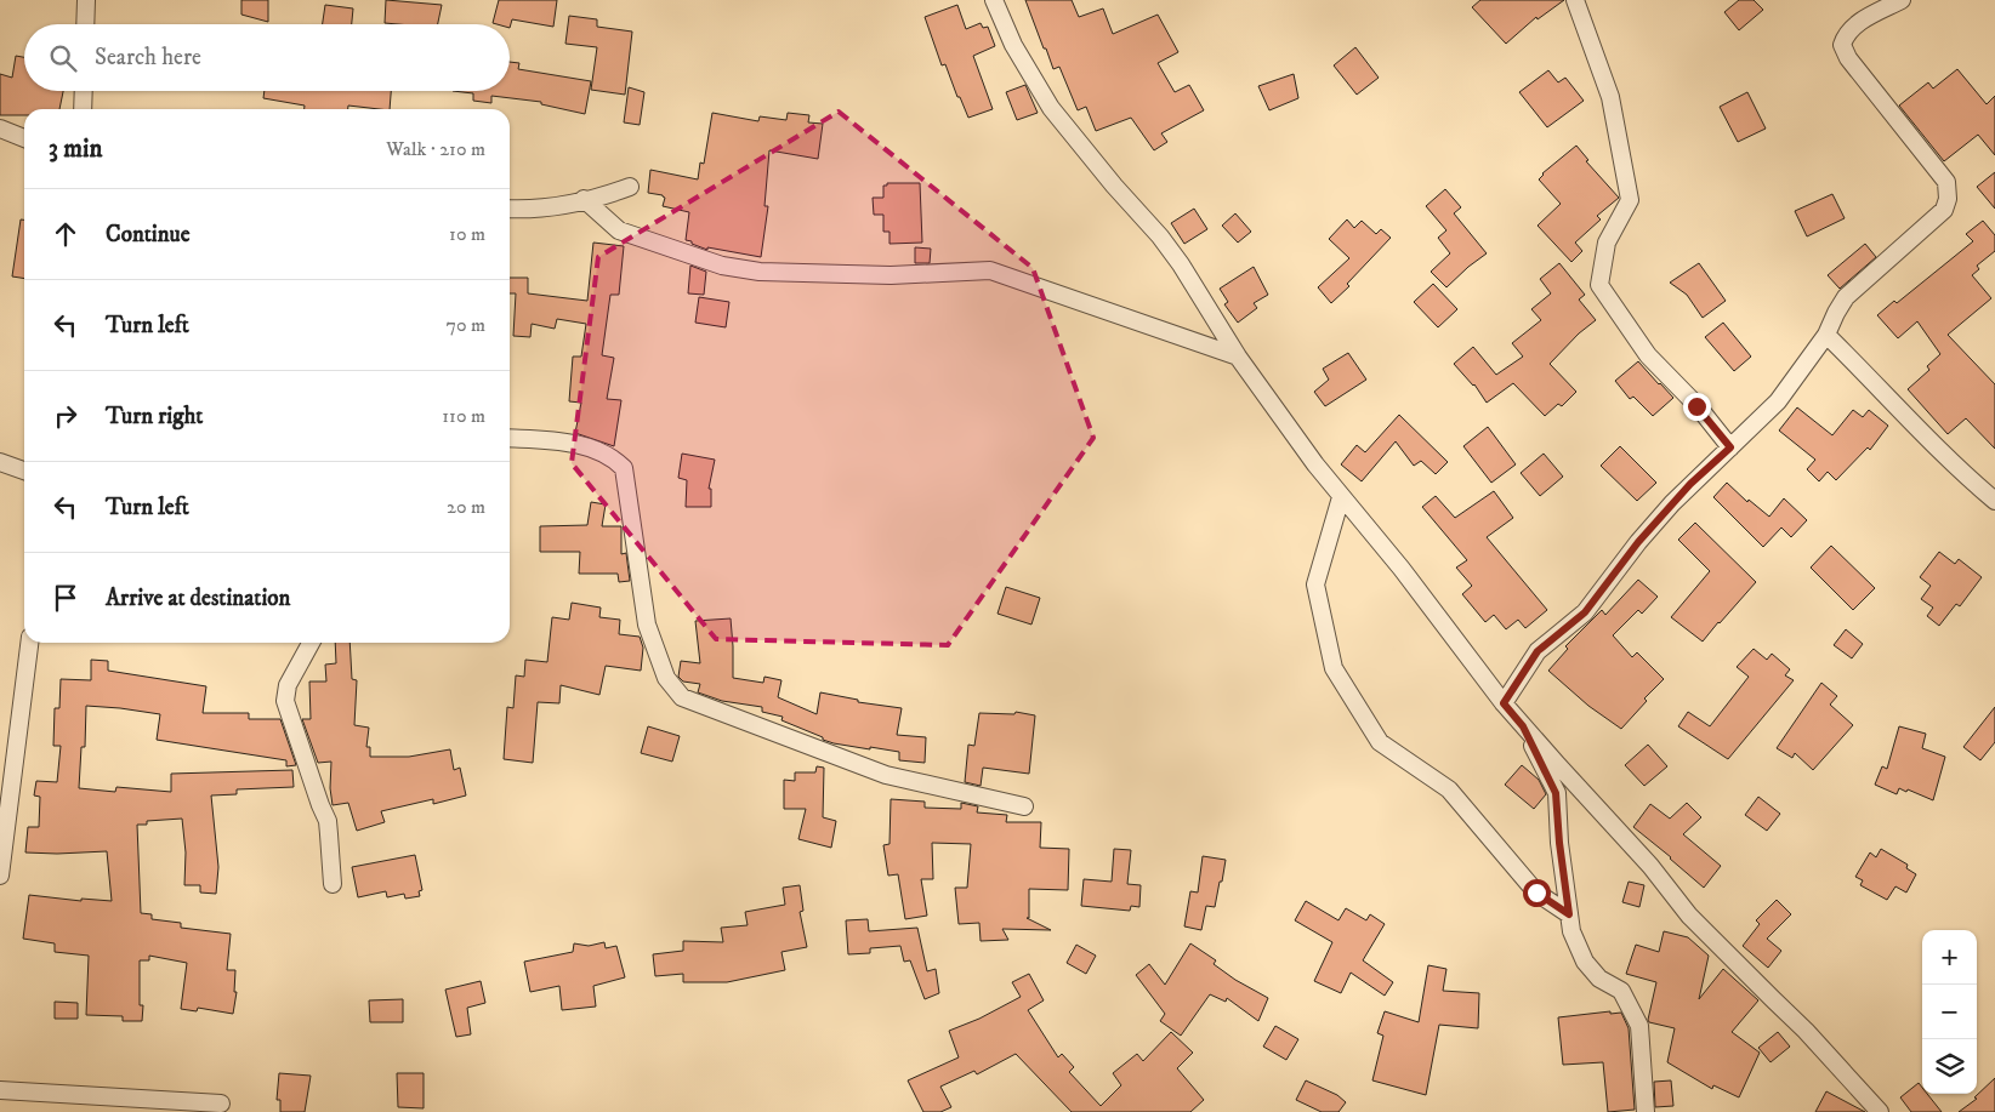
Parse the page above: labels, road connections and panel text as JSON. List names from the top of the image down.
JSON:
{
  "page": {
    "search": "Search here",
    "heading": ["3 min", "Walk · 210 m"],
    "list": [
      ["Continue", "10 m"],
      ["Turn left", "70 m"],
      ["Turn right", "110 m"],
      ["Turn left", "20 m"],
      "Arrive at destination"
    ],
    "map_buttons": ["+", "−"]
  }
}
